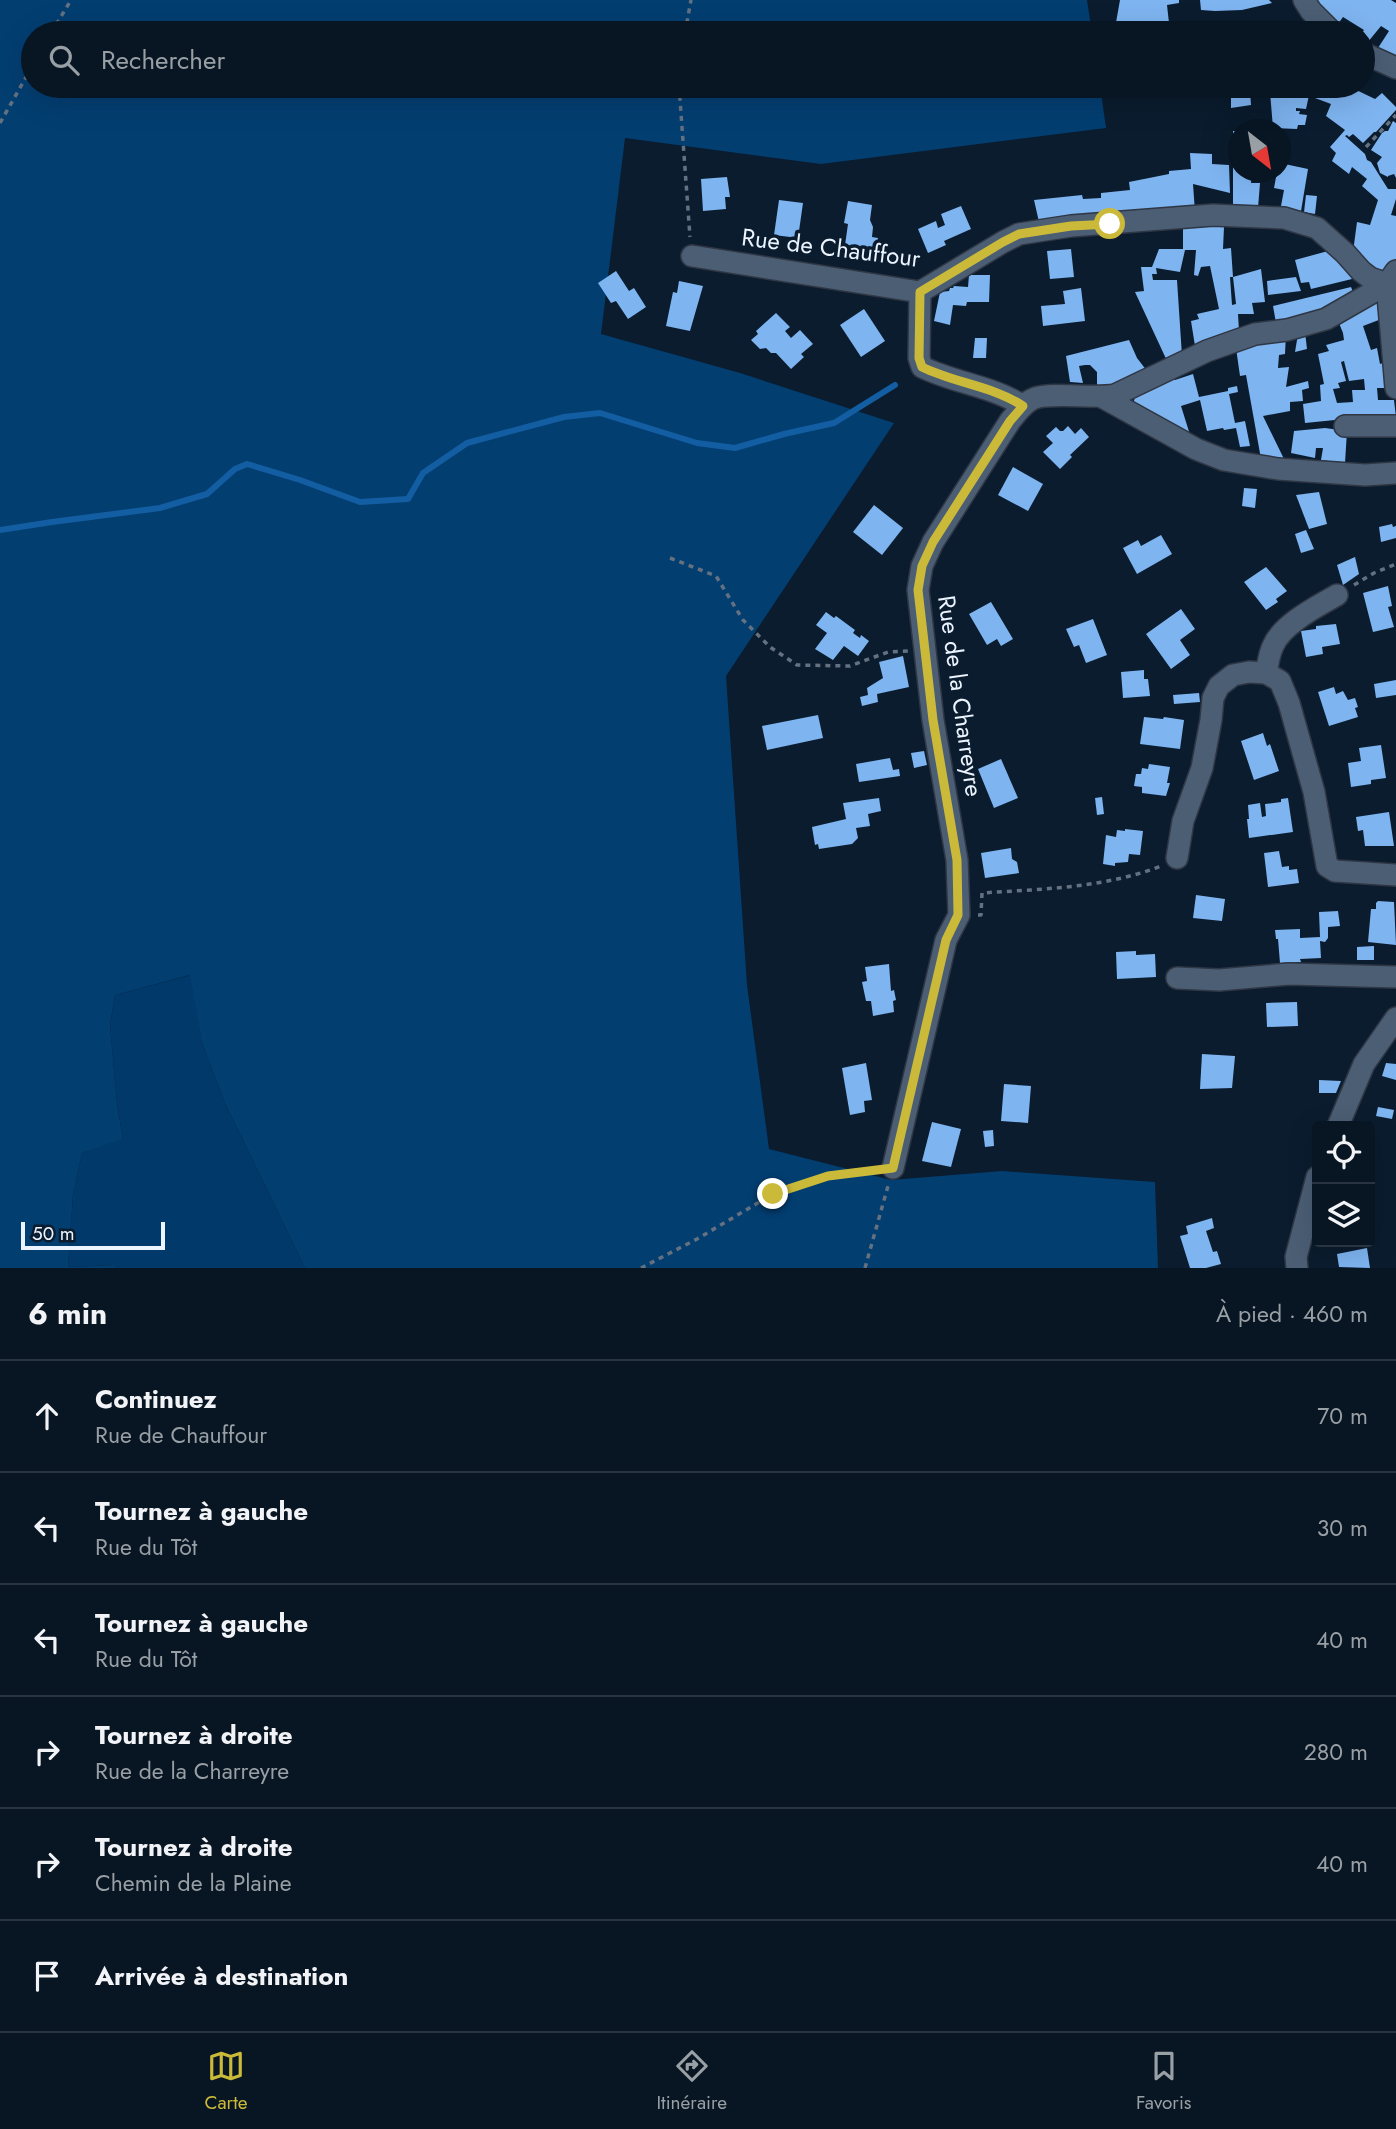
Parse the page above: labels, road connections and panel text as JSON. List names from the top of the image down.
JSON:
{
  "streets": {
    "street": ["Rue de Chauffour", "Rue de la Charreyre"]
  },
  "scale_bar": "50 m",
  "north": "bottom right",
  "page": {
    "search": "Rechercher",
    "scale": "50 m",
    "heading": ["6 min", "À pied · 460 m"],
    "list": [
      ["Continuez", "Rue de Chauffour", "70 m"],
      ["Tournez à gauche", "Rue du Tôt", "30 m"],
      ["Tournez à gauche", "Rue du Tôt", "40 m"],
      ["Tournez à droite", "Rue de la Charreyre", "280 m"],
      ["Tournez à droite", "Chemin de la Plaine", "40 m"],
      "Arrivée à destination"
    ],
    "nav": ["Carte", "Itinéraire", "Favoris"]
  }
}
